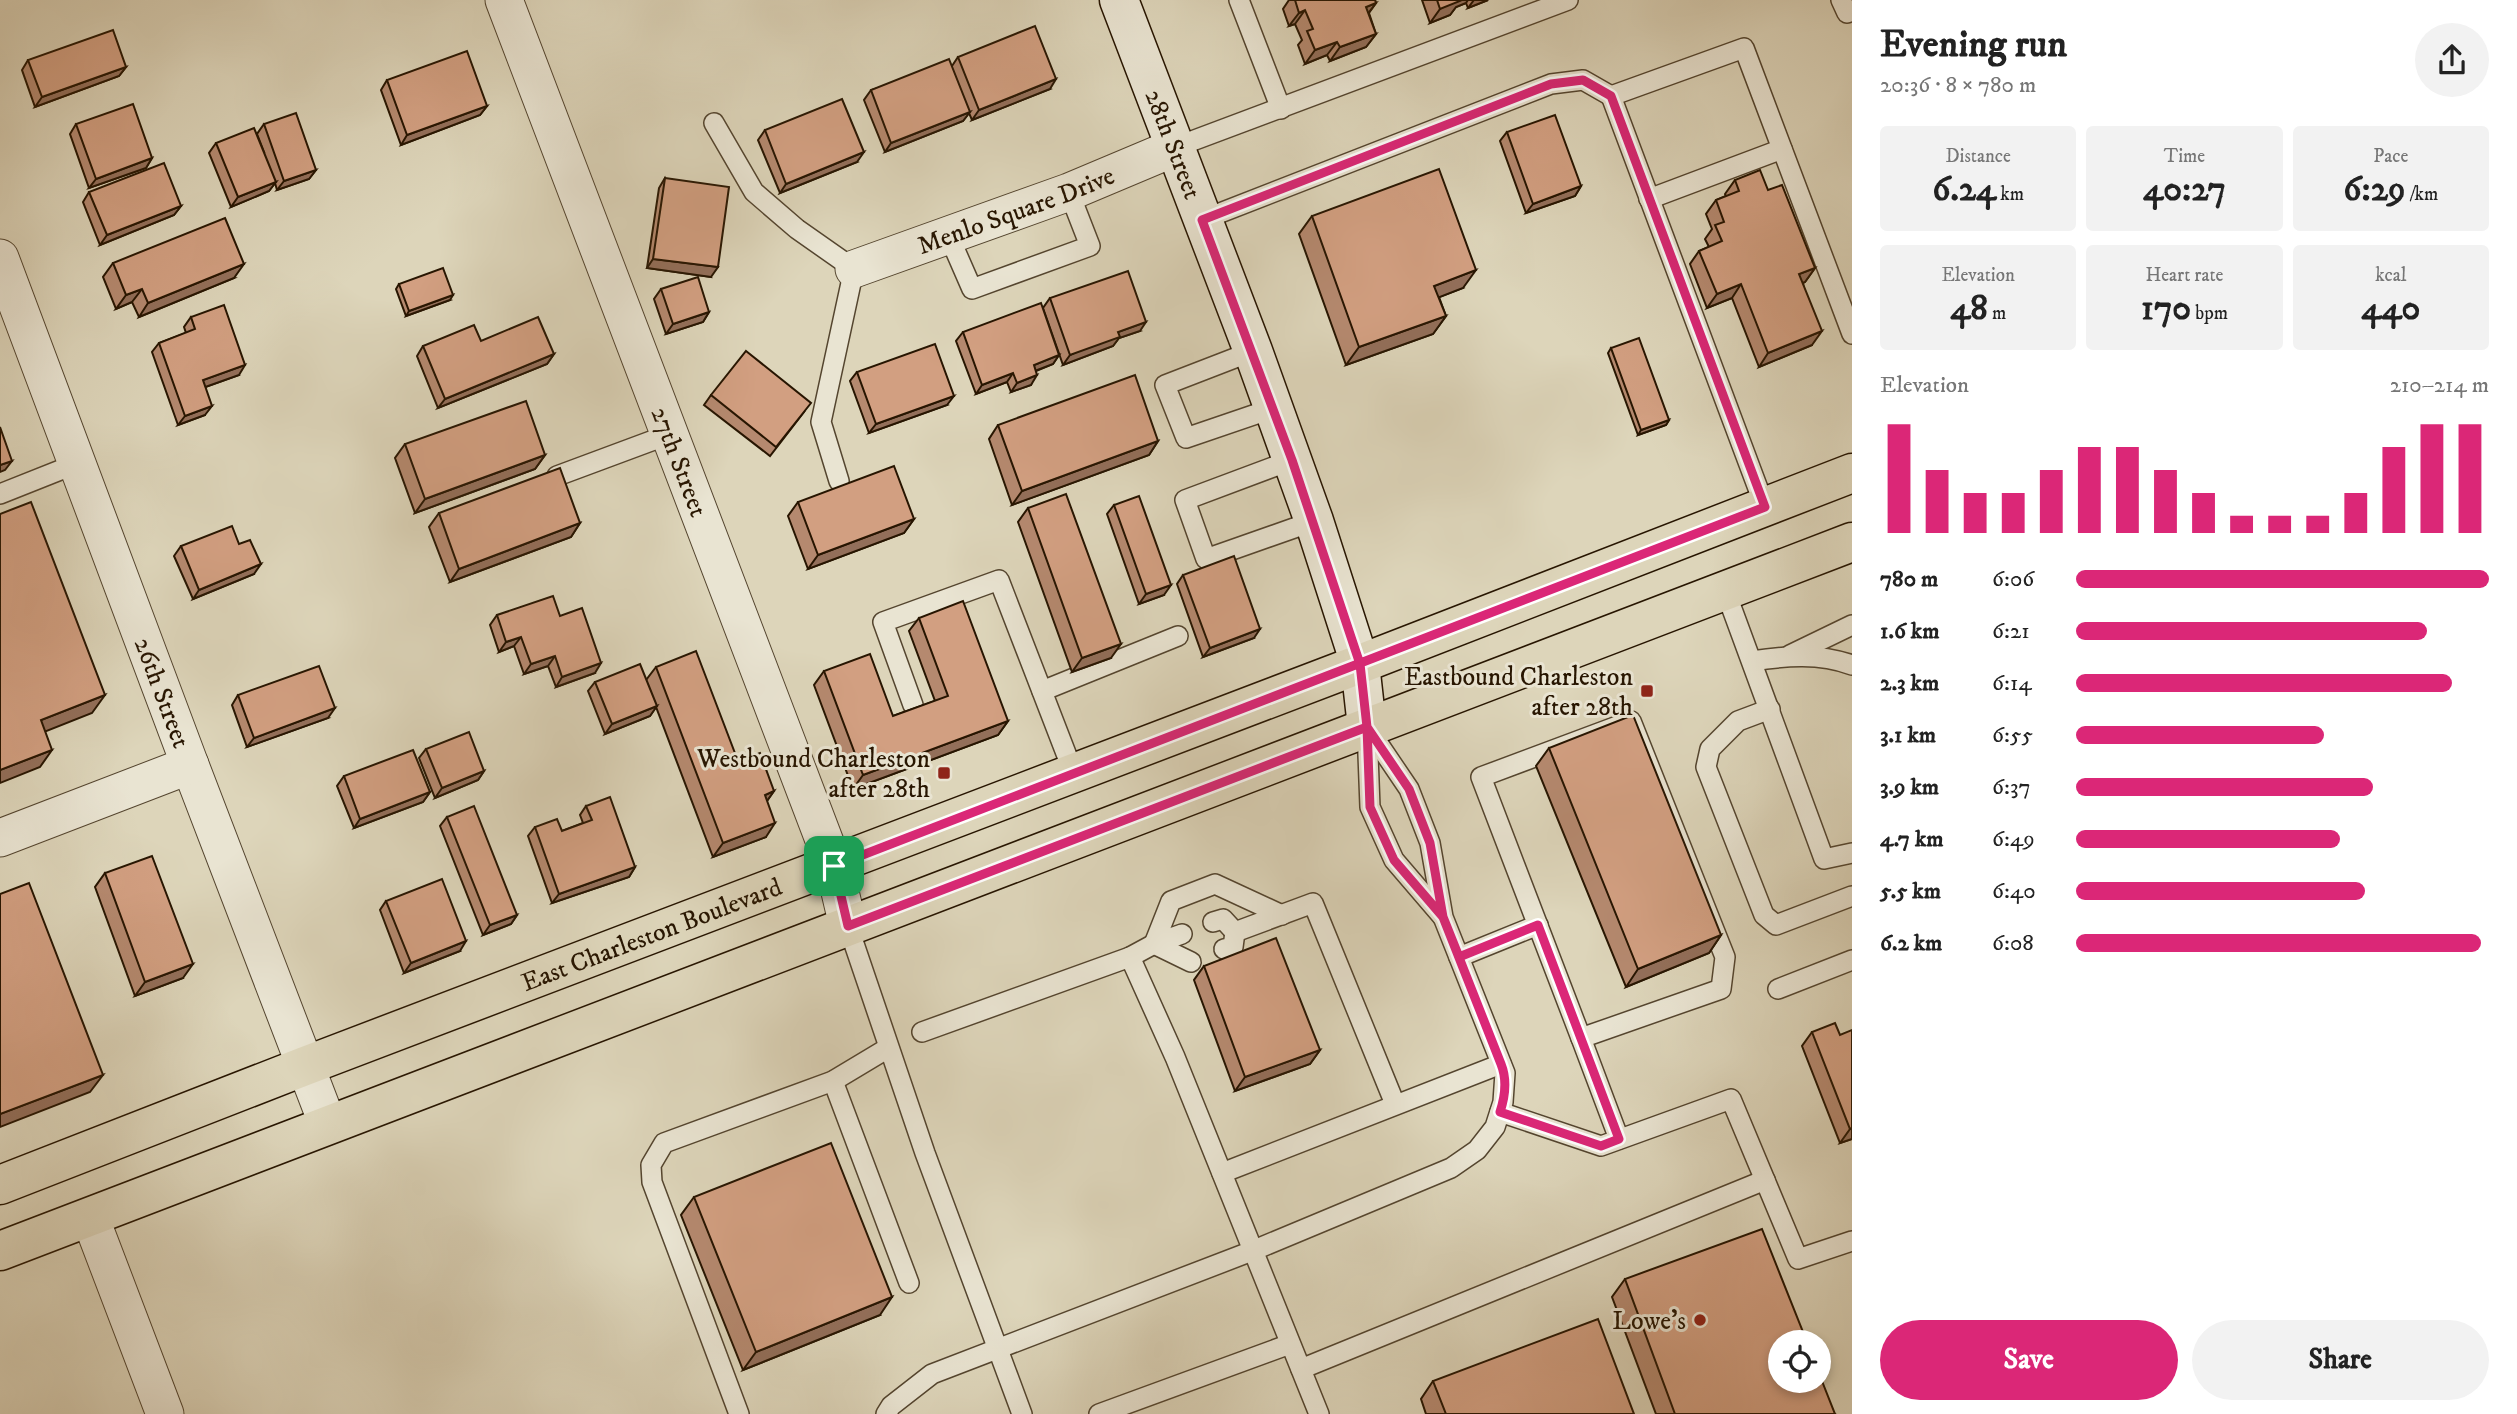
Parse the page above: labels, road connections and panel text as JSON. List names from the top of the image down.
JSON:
{
  "streets": {
    "main road": ["East Charleston Boulevard"],
    "street": [
      "28th Street",
      "Menlo Square Drive",
      "27th Street",
      "26th Street"
    ]
  },
  "crossings": [
    ["28th Street", "Menlo Square Drive"],
    ["28th Street", "East Charleston Boulevard"],
    ["27th Street", "East Charleston Boulevard"],
    ["26th Street", "East Charleston Boulevard"]
  ],
  "places": {
    "transit": ["Eastbound Charleston after 28th", "Westbound Charleston after 28th"],
    "other": ["Lowe's"]
  },
  "page": {
    "heading": ["Evening run", "20:36 · 8 × 780 m"],
    "stats": [
      ["Distance", "6.24 km"],
      ["Time", "40:27"],
      ["Pace", "6:29 /km"],
      ["Elevation", "48 m"],
      ["Heart rate", "170 bpm"],
      ["kcal", "440"]
    ],
    "chart": ["Elevation", "210–214 m"],
    "list": [
      {
        "name": "780 m",
        "note": "6:06"
      },
      {
        "name": "1.6 km",
        "note": "6:21"
      },
      {
        "name": "2.3 km",
        "note": "6:14"
      },
      {
        "name": "3.1 km",
        "note": "6:55"
      },
      {
        "name": "3.9 km",
        "note": "6:37"
      },
      {
        "name": "4.7 km",
        "note": "6:49"
      },
      {
        "name": "5.5 km",
        "note": "6:40"
      },
      {
        "name": "6.2 km",
        "note": "6:08"
      }
    ],
    "buttons": ["Save", "Share"]
  }
}
